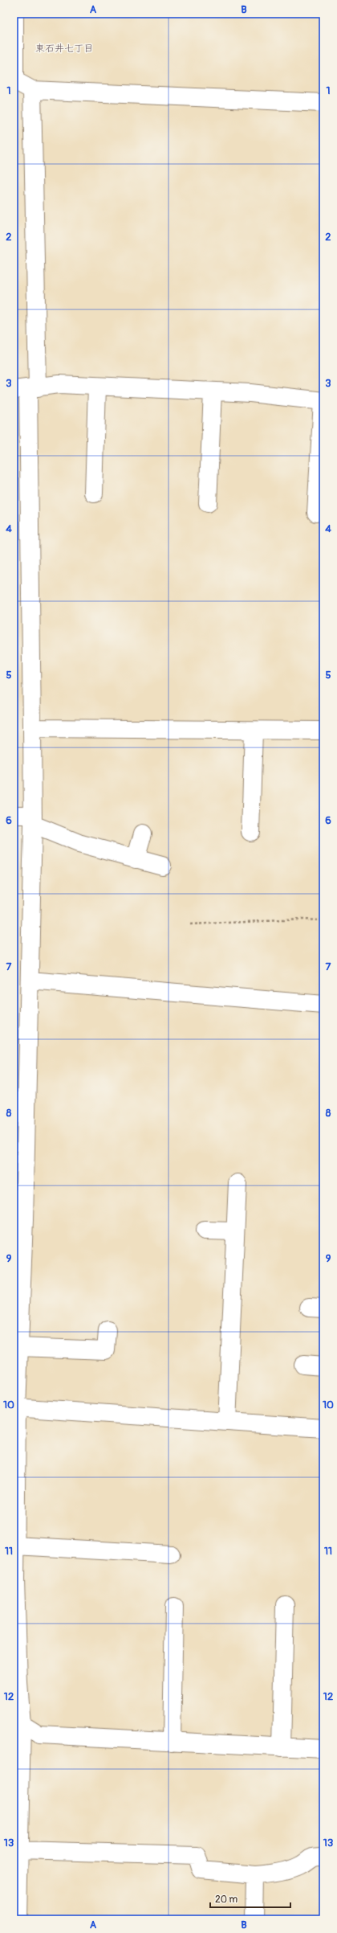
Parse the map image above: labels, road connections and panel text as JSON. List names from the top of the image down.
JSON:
{
  "districts": ["東石井七丁目"],
  "scale_bar": "20 m",
  "grid": {
    "columns": ["A", "B"],
    "rows": [
      "1",
      "2",
      "3",
      "4",
      "5",
      "6",
      "7",
      "8",
      "9",
      "10",
      "11",
      "12",
      "13"
    ]
  }
}
